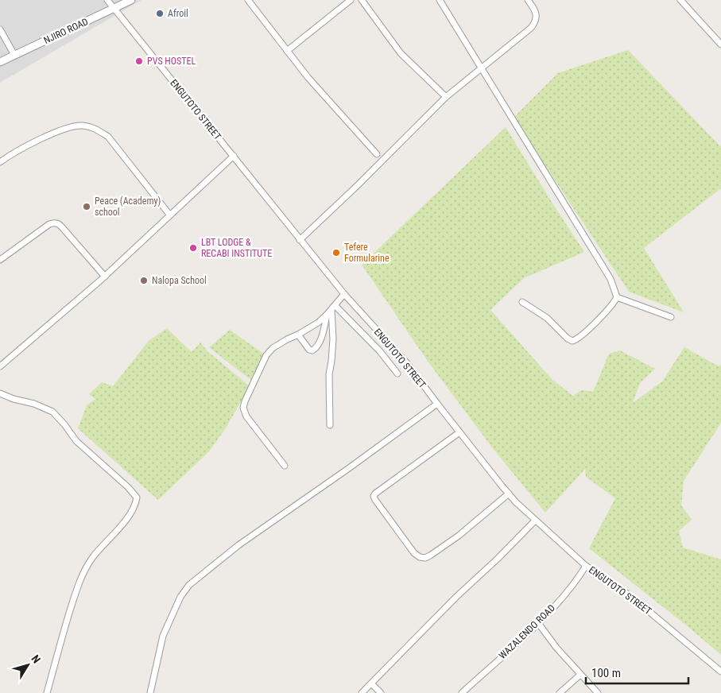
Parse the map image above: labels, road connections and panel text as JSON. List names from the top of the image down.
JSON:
{
  "streets": {
    "street": ["NJIRO ROAD", "ENGUTOTO STREET", "WAZALENDO ROAD"]
  },
  "crossings": [
    ["NJIRO ROAD", "ENGUTOTO STREET"],
    ["ENGUTOTO STREET", "WAZALENDO ROAD"]
  ],
  "places": [
    "Afroil",
    "PVS HOSTEL",
    "Peace (Academy) school",
    "LBT LODGE & RECABI INSTITUTE",
    "Tefere Formularine",
    "Nalopa School"
  ],
  "scale_bar": "100 m",
  "north": "top right"
}
